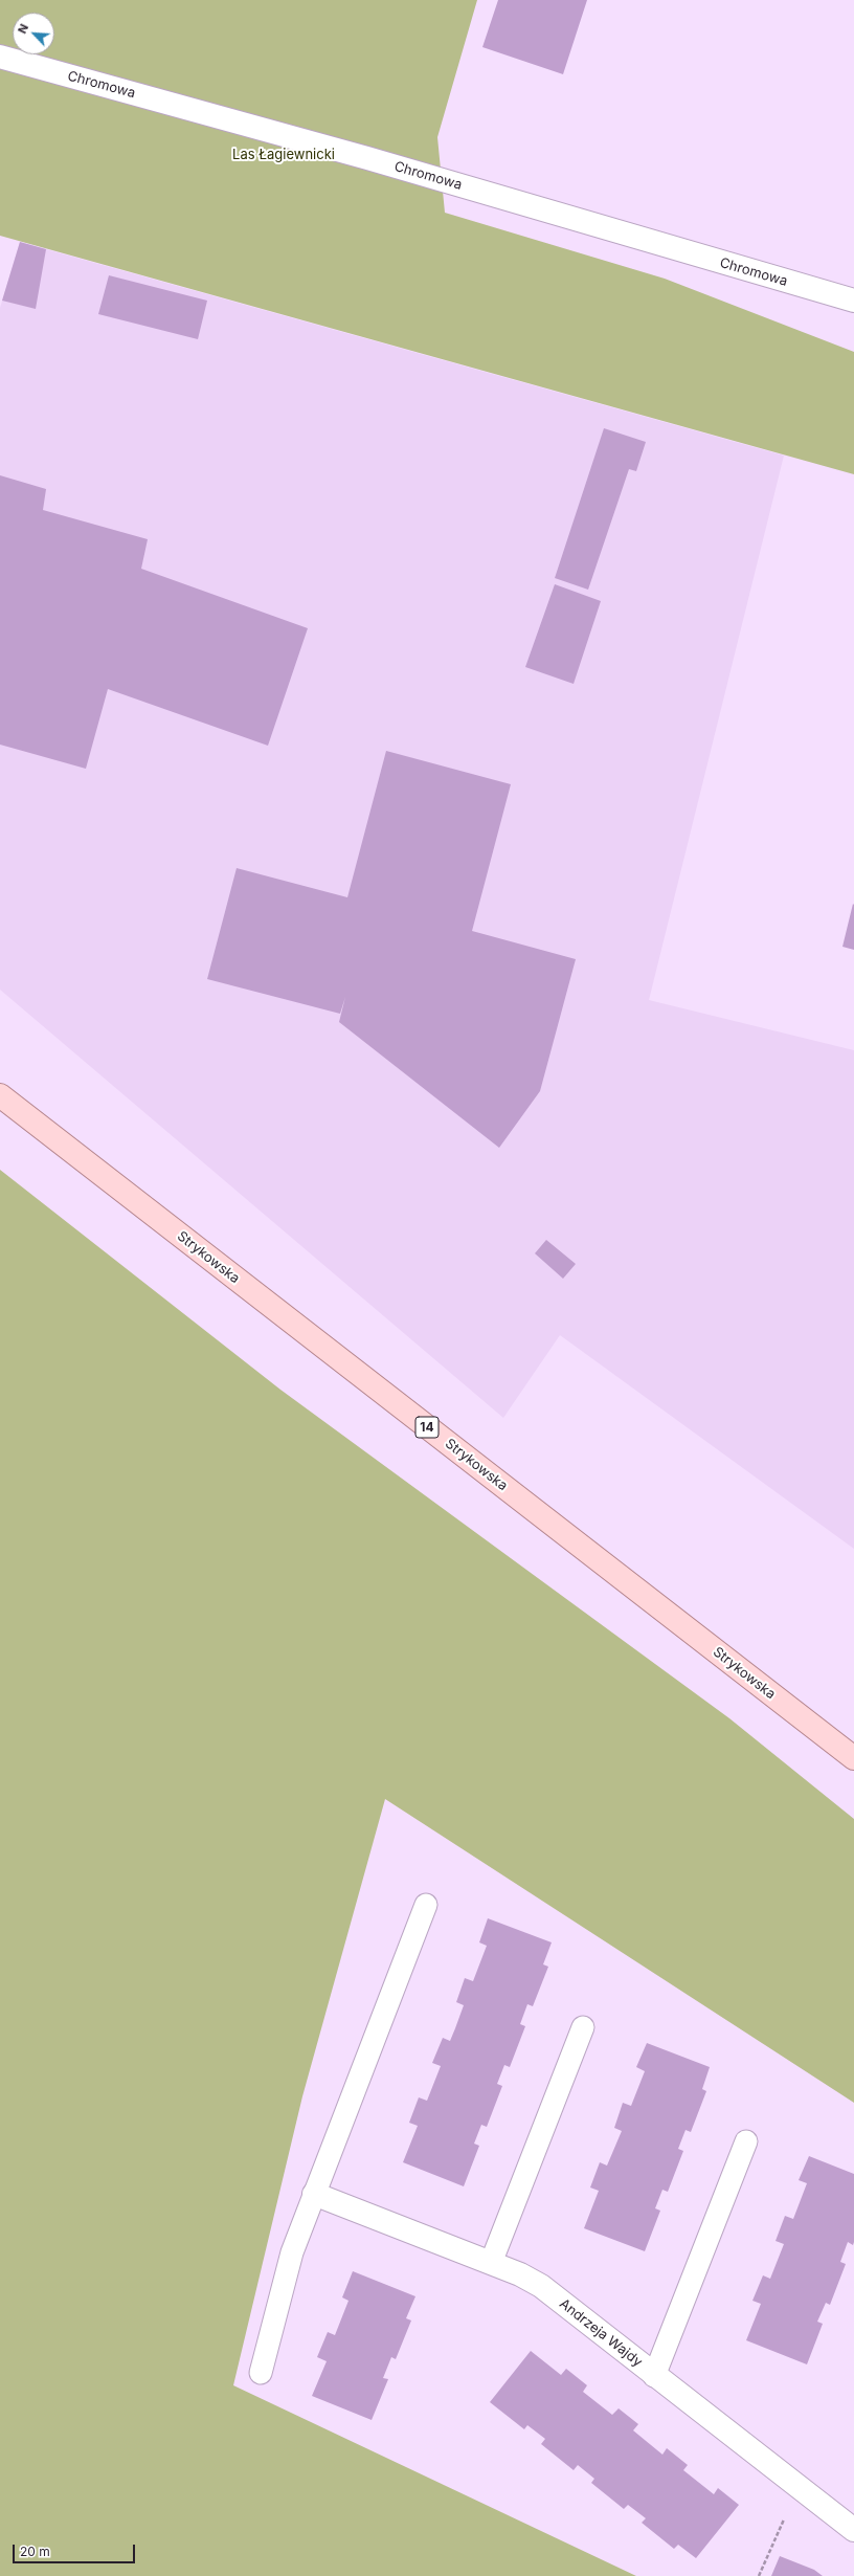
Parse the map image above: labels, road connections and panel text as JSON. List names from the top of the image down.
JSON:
{
  "streets": {
    "main road": ["Strykowska", "14"],
    "street": ["Chromowa", "Andrzeja Wajdy"]
  },
  "parks": ["Las Łagiewnicki"],
  "scale_bar": "20 m",
  "north": "top left"
}
